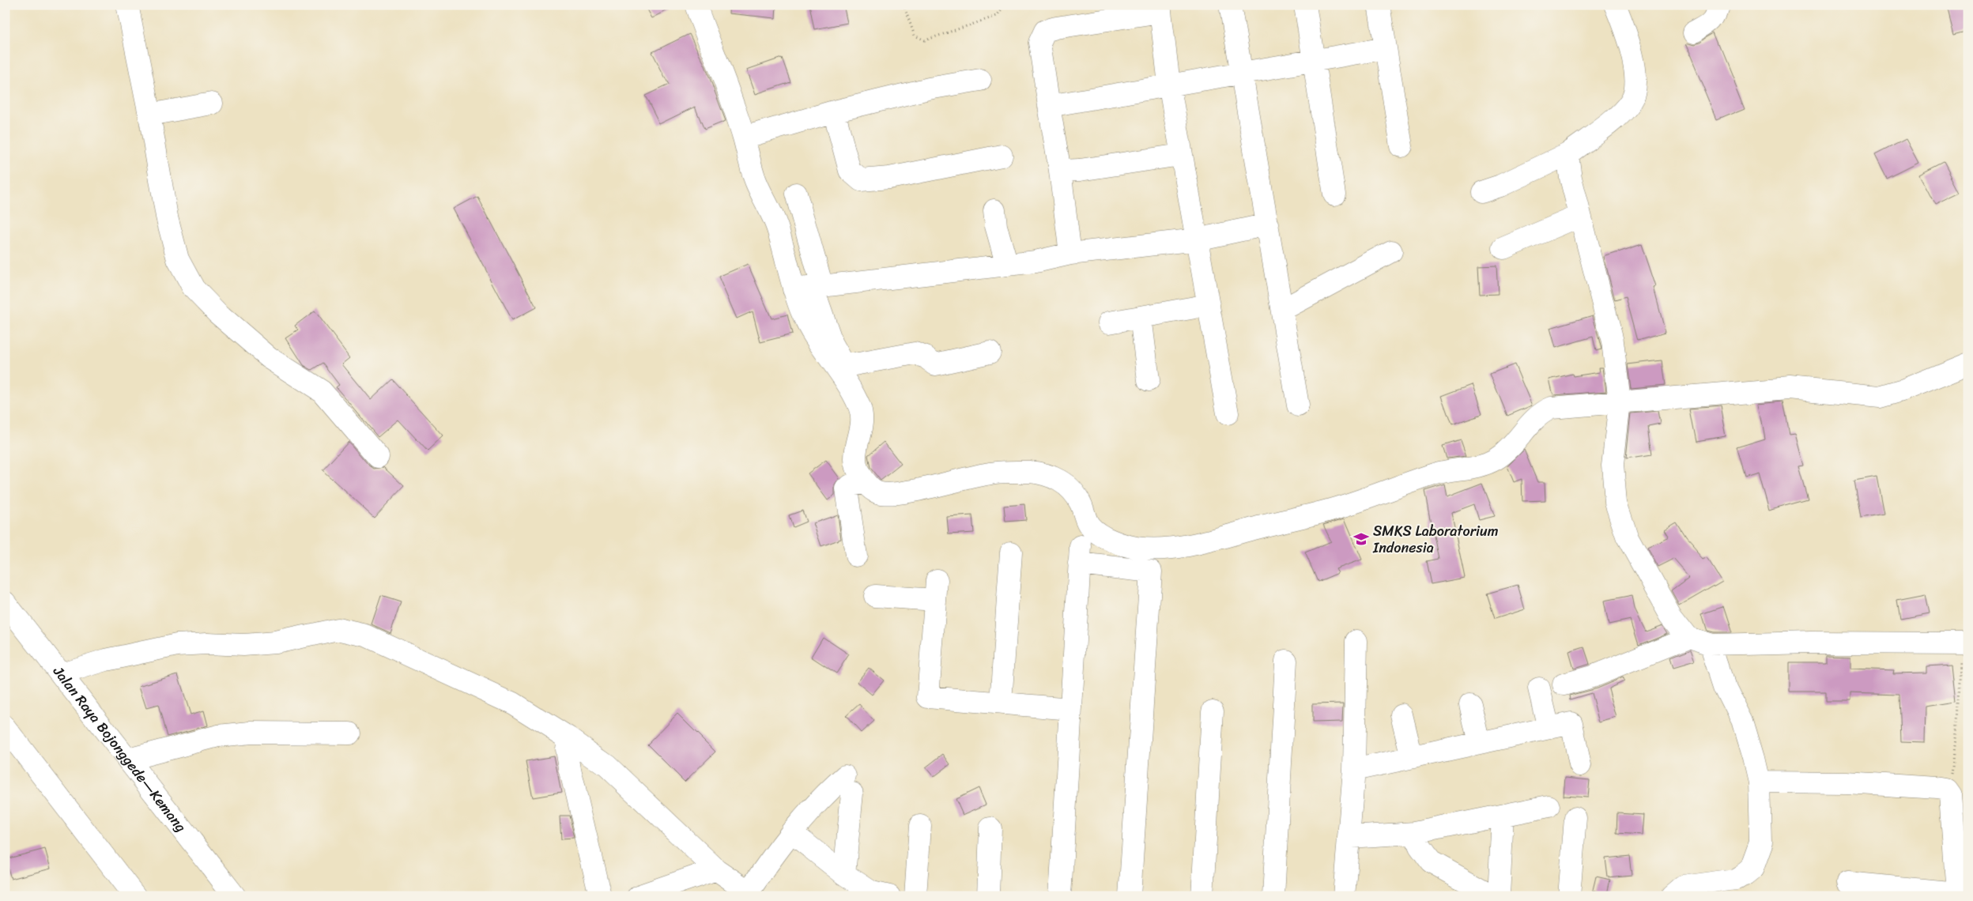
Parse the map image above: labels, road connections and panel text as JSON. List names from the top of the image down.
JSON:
{
  "streets": {
    "main road": ["Jalan Raya Bojonggede—Kemang"]
  },
  "places": {
    "school or university": ["SMKS Laboratorium Indonesia"]
  }
}
